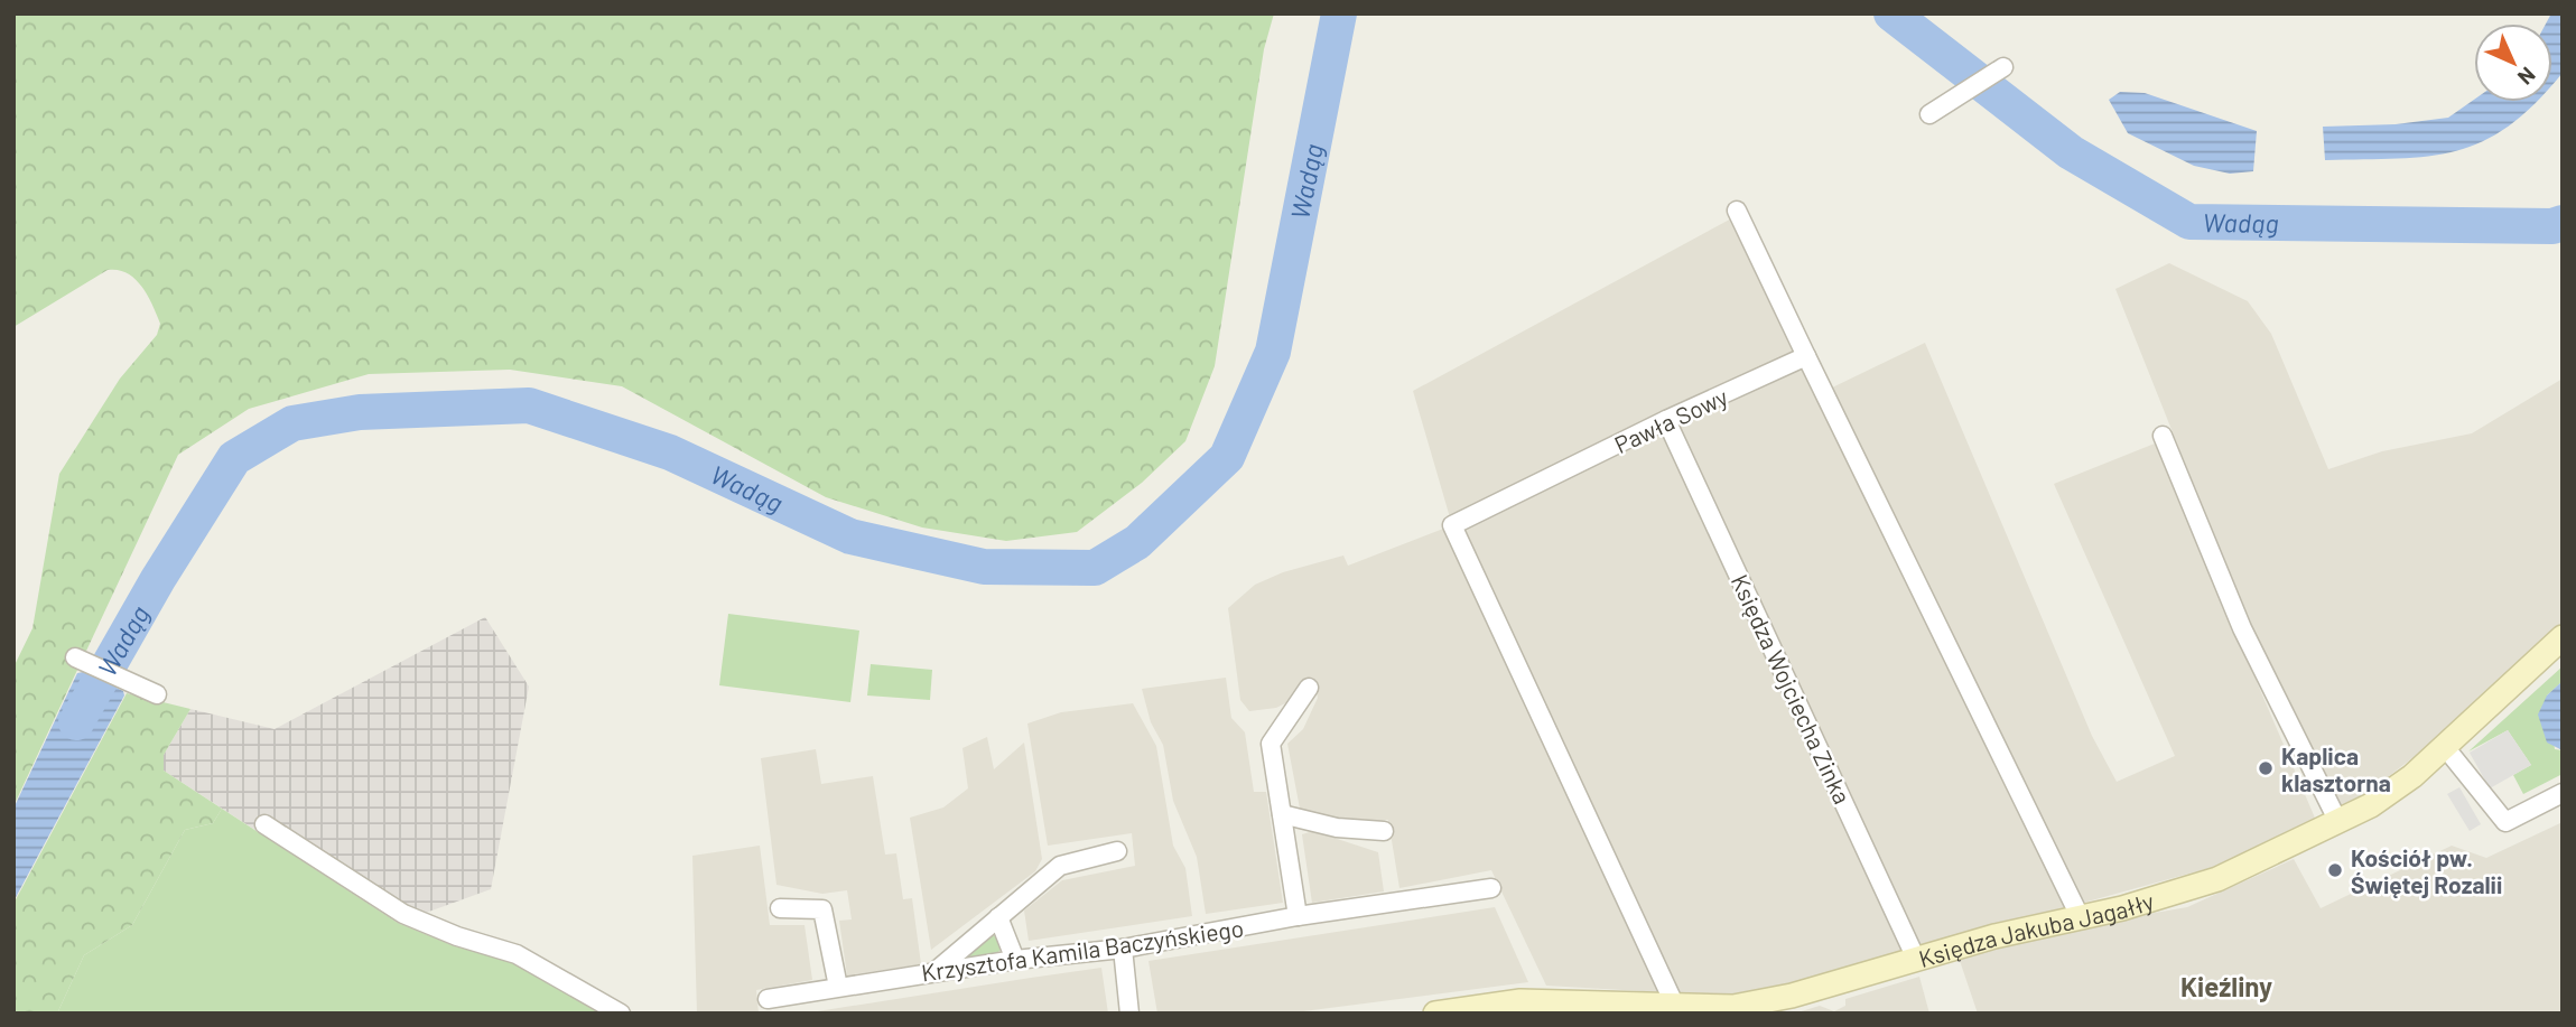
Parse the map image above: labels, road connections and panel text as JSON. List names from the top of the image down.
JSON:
{
  "streets": {
    "street": [
      "Pawła Sowy",
      "Księdza Wojciecha Zinka",
      "Księdza Jakuba Jagałły",
      "Krzysztofa Kamila Baczyńskiego"
    ]
  },
  "crossings": [
    ["Pawła Sowy", "Księdza Wojciecha Zinka"],
    ["Pawła Sowy", "Księdza Jakuba Jagałły"],
    ["Księdza Wojciecha Zinka", "Księdza Jakuba Jagałły"]
  ],
  "districts": ["Kieźliny"],
  "water": ["Wadąg"],
  "places": ["Kaplica klasztorna", "Kościół pw. Świętej Rozalii"],
  "north": "bottom right"
}
